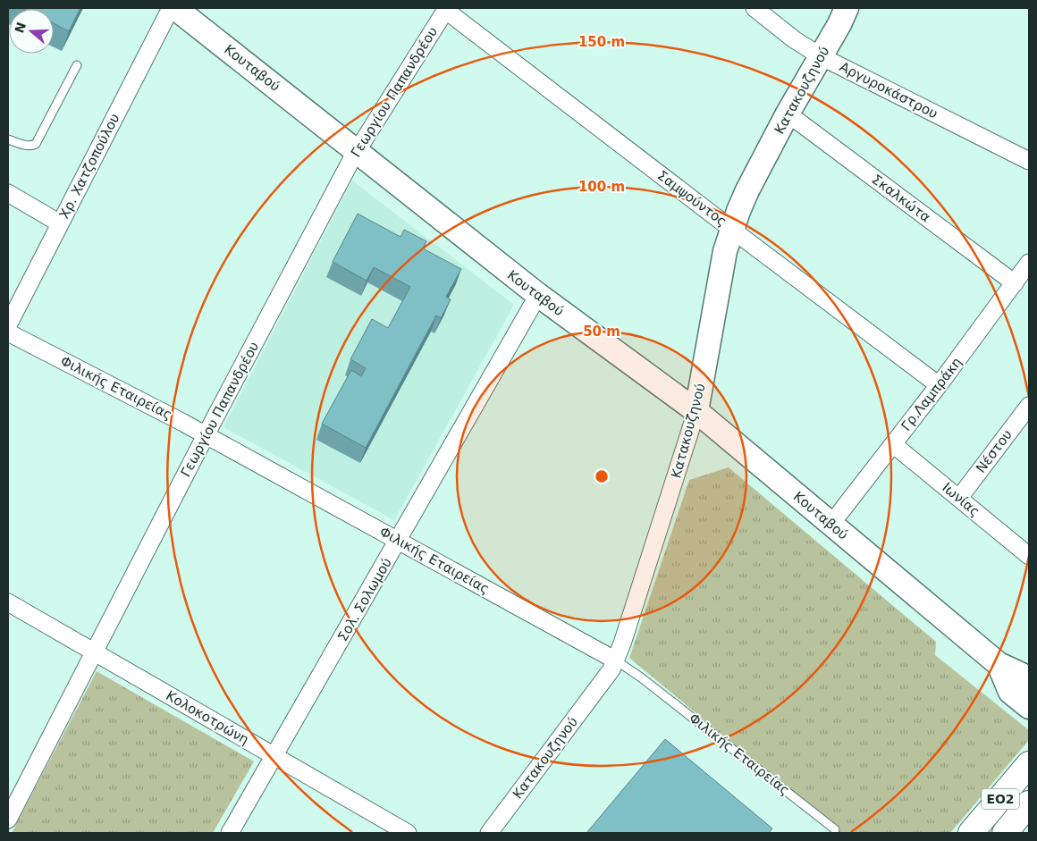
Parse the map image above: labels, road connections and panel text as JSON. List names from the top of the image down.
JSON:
{
  "streets": {
    "main road": ["ΕΟ2"],
    "street": [
      "Κουταβού",
      "Κατακουζηνού",
      "Αργυροκάστρου",
      "Γεωργίου Παπανδρέου",
      "Χρ. Χατζοπούλου",
      "Σαμψούντος",
      "Σκαλκώτα",
      "Φιλικής Εταιρείας",
      "Γρ.Λαμπράκη",
      "Νέστου",
      "Ιωνίας",
      "Σολ. Σολωμού",
      "Κολοκοτρώνη"
    ]
  },
  "crossings": [
    ["Κουταβού", "Κατακουζηνού"],
    ["Κουταβού", "Γεωργίου Παπανδρέου"],
    ["Κουταβού", "Γρ.Λαμπράκη"],
    ["Κουταβού", "Σολ. Σολωμού"],
    ["Κατακουζηνού", "Αργυροκάστρου"],
    ["Κατακουζηνού", "Σαμψούντος"],
    ["Κατακουζηνού", "Σκαλκώτα"],
    ["Κατακουζηνού", "Φιλικής Εταιρείας"],
    ["Γεωργίου Παπανδρέου", "Σαμψούντος"],
    ["Γεωργίου Παπανδρέου", "Φιλικής Εταιρείας"],
    ["Γεωργίου Παπανδρέου", "Κολοκοτρώνη"],
    ["Σαμψούντος", "Γρ.Λαμπράκη"],
    ["Σκαλκώτα", "Γρ.Λαμπράκη"],
    ["Φιλικής Εταιρείας", "Σολ. Σολωμού"],
    ["Γρ.Λαμπράκη", "Ιωνίας"],
    ["Νέστου", "Ιωνίας"],
    ["Σολ. Σολωμού", "Κολοκοτρώνη"]
  ],
  "north": "left",
  "rings": ["150 m", "100 m", "50 m"]
}
